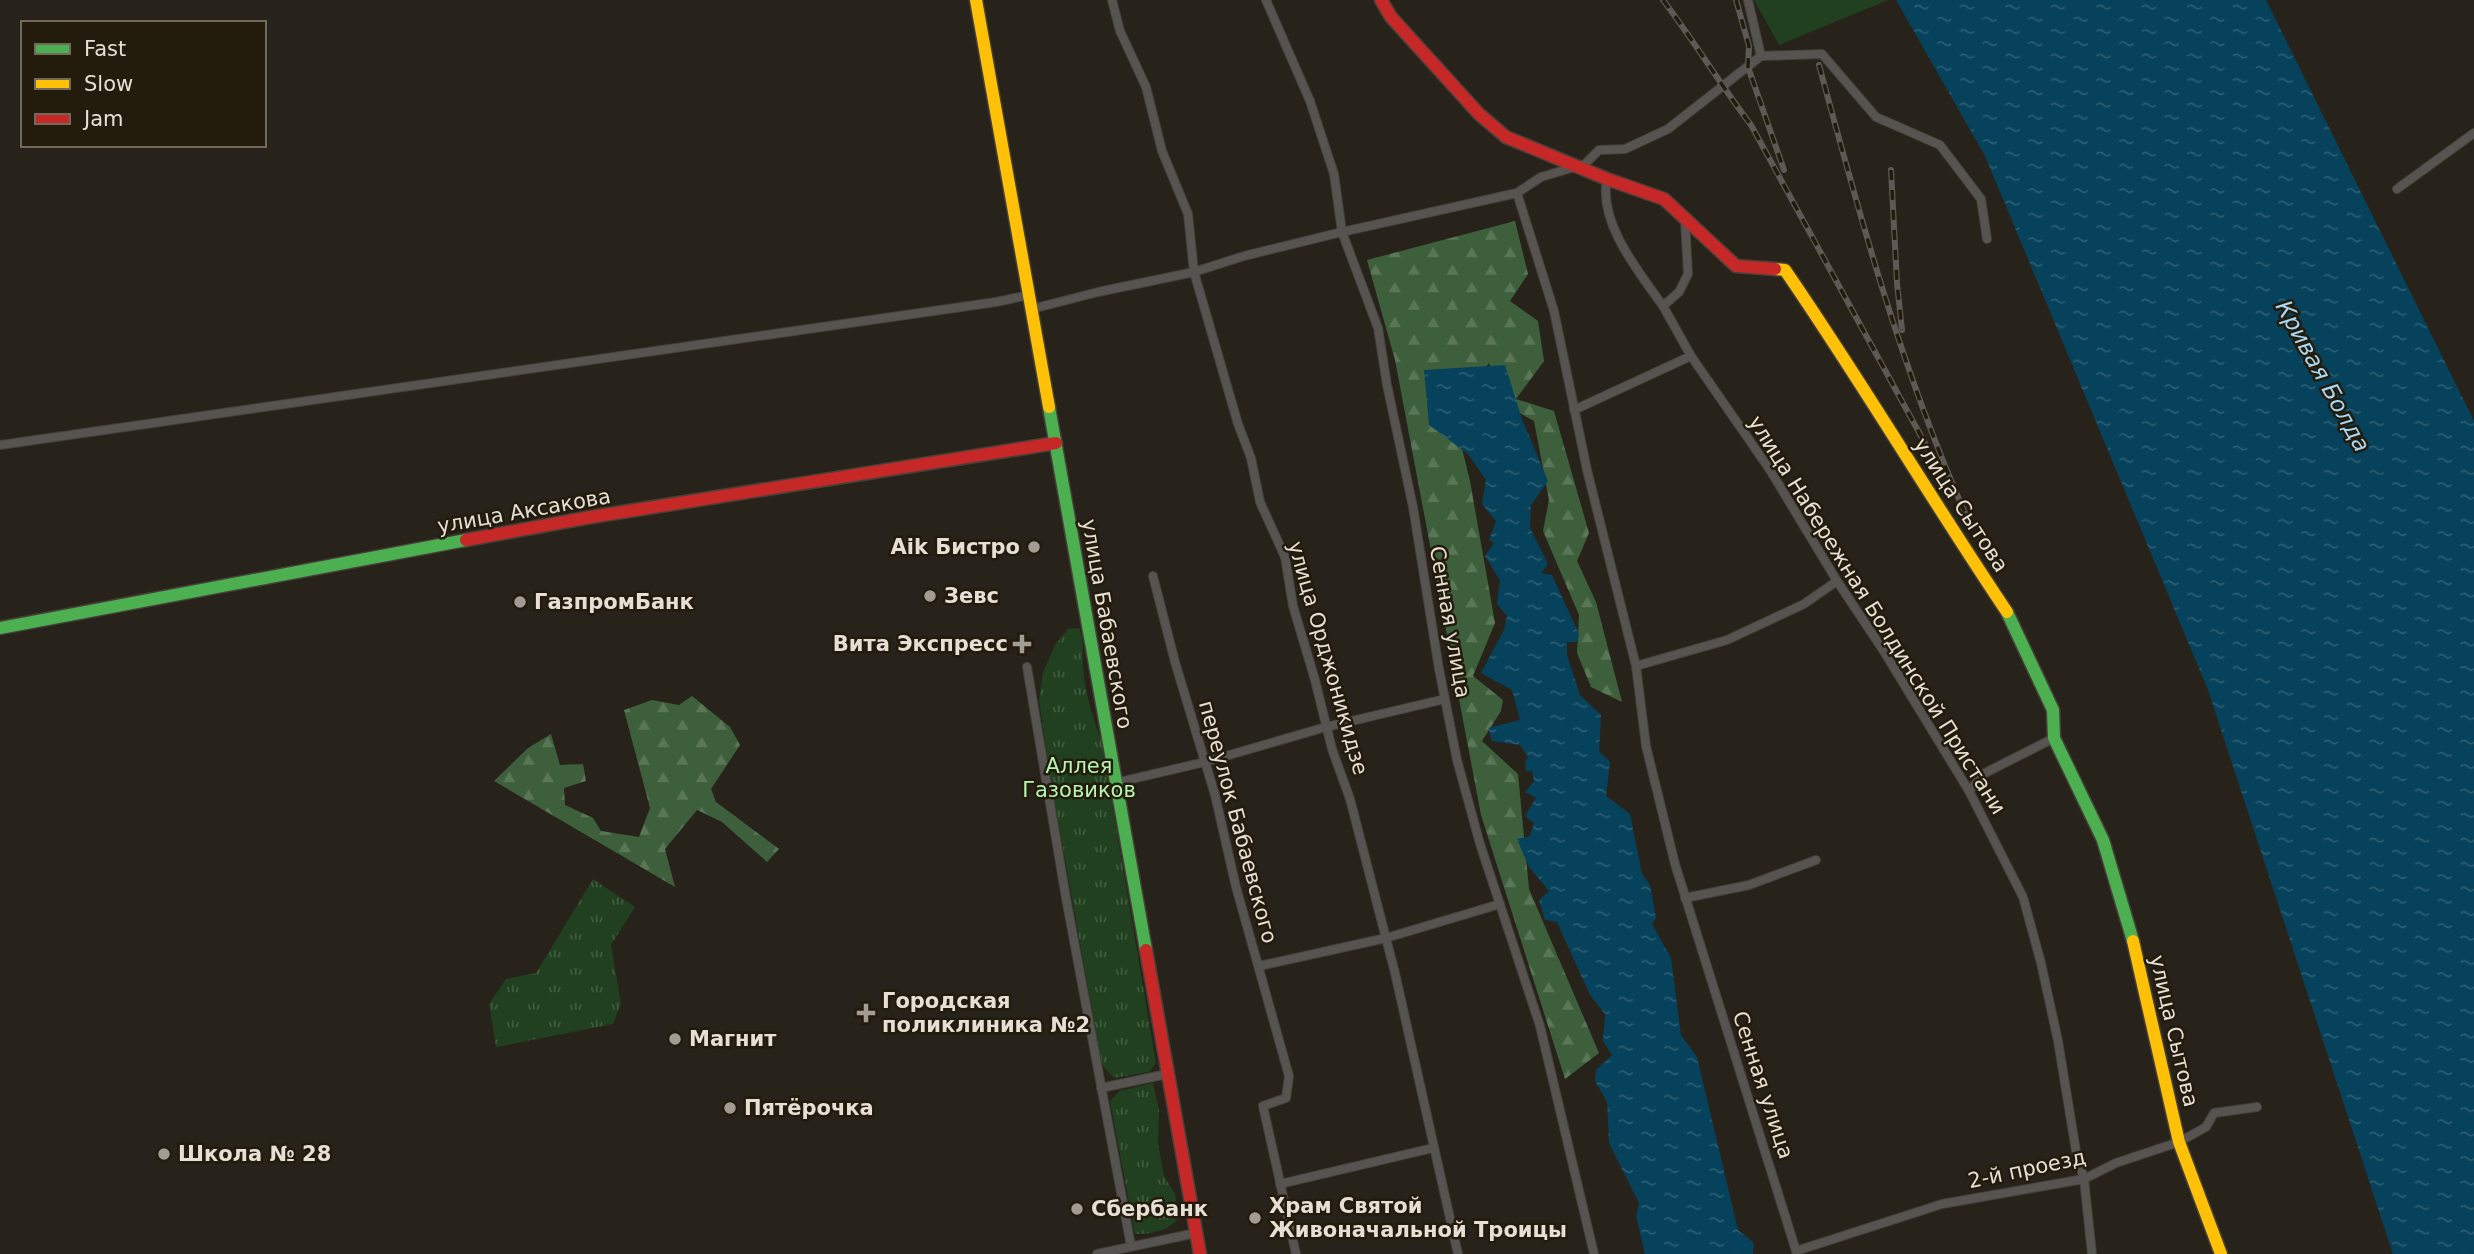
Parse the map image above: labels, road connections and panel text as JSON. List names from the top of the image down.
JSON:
{
  "streets": {
    "main road": ["улица Сытова", "улица Аксакова", "улица Бабаевского"],
    "street": [
      "улица Набережная Болдинской Пристани",
      "Сенная улица",
      "улица Орджоникидзе",
      "переулок Бабаевского",
      "2-й проезд"
    ]
  },
  "crossings": [
    ["улица Сытова", "улица Набережная Болдинской Пристани"],
    ["улица Сытова", "2-й проезд"],
    ["улица Аксакова", "улица Бабаевского"],
    ["улица Набережная Болдинской Пристани", "2-й проезд"],
    ["Сенная улица", "2-й проезд"]
  ],
  "water": ["Кривая Болда"],
  "parks": ["Аллея Газовиков"],
  "places": {
    "other": [
      "Aik Бистро",
      "Зевс",
      "ГазпромБанк",
      "Магнит",
      "Пятёрочка",
      "Школа № 28",
      "Сбербанк",
      "Храм Святой Живоначальной Троицы"
    ],
    "health": ["Вита Экспресс", "Городская поликлиника №2"]
  },
  "legend": ["Fast", "Slow", "Jam"]
}
